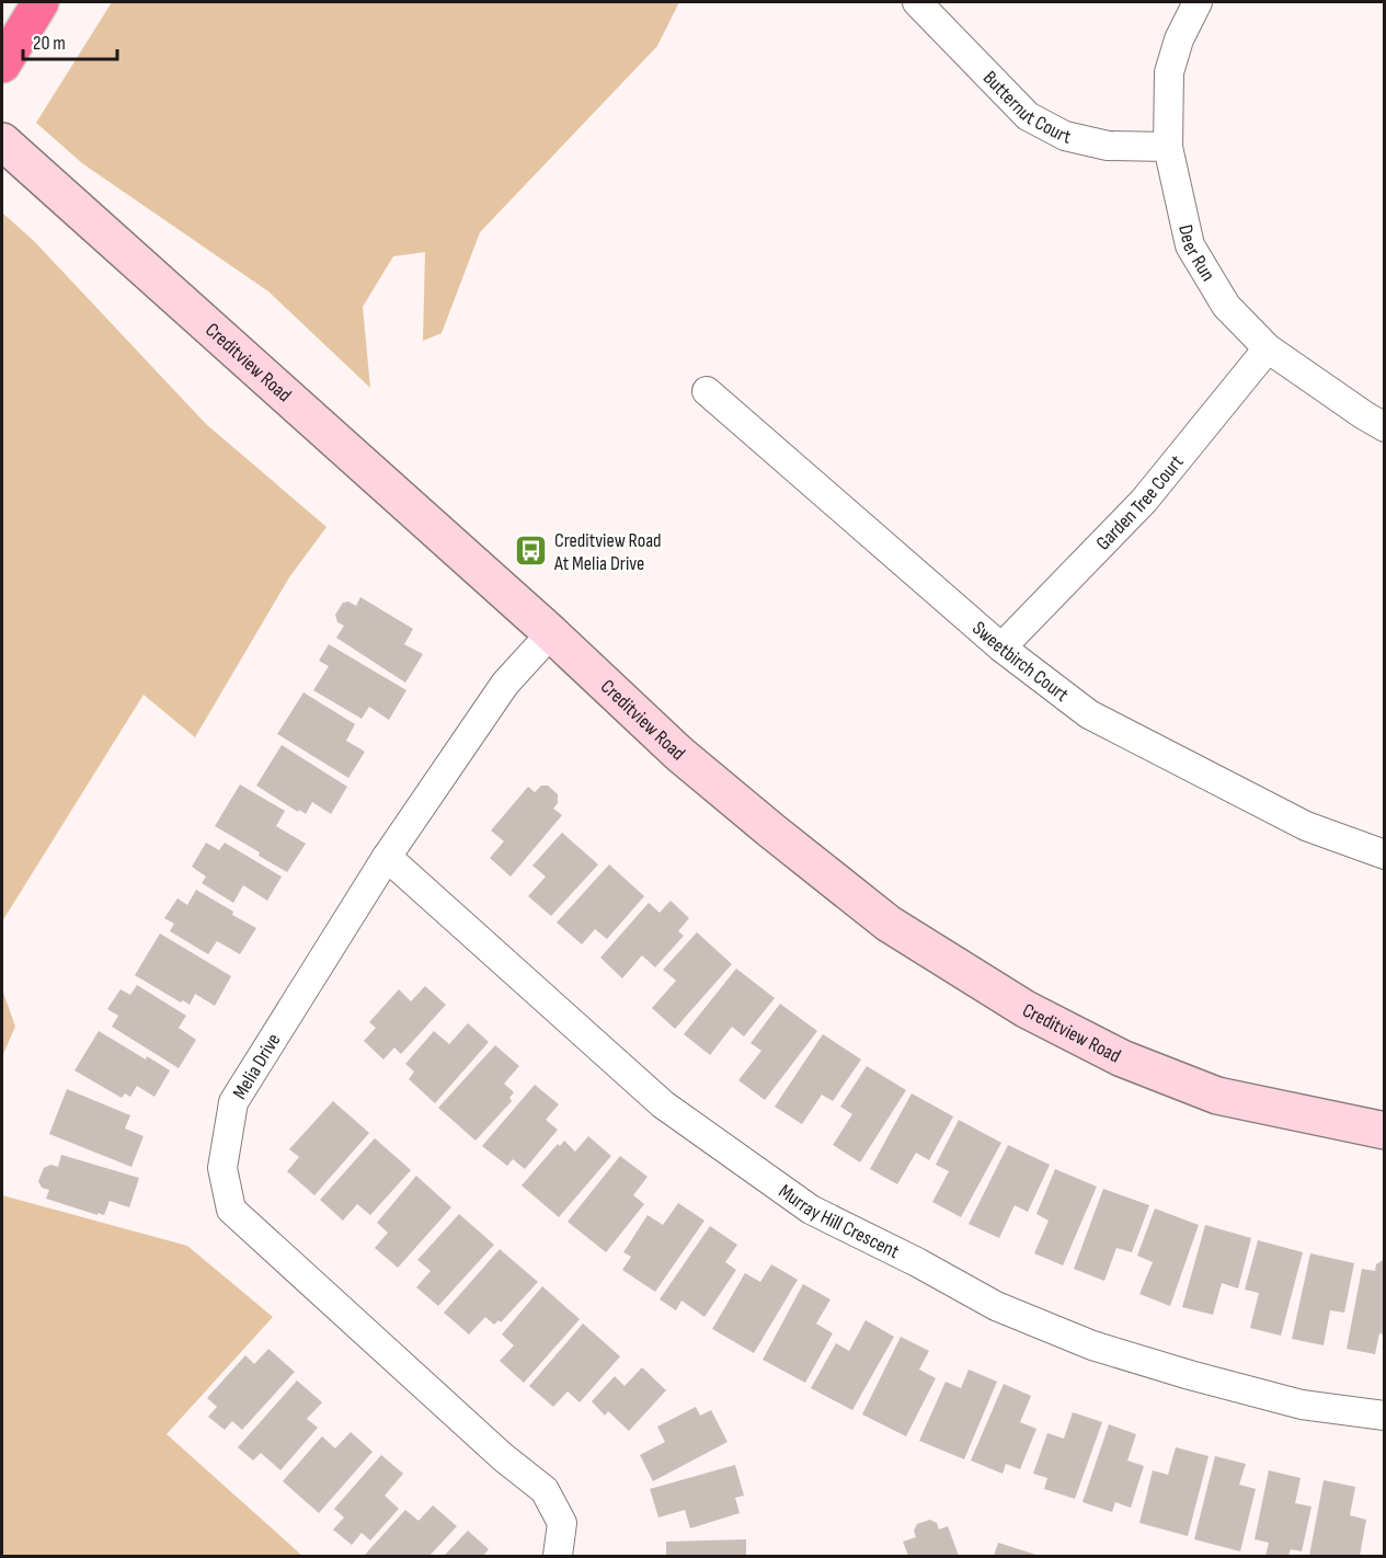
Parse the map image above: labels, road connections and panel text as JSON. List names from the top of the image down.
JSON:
{
  "streets": {
    "main road": ["Creditview Road"],
    "street": [
      "Butternut Court",
      "Deer Run",
      "Garden Tree Court",
      "Sweetbirch Court",
      "Melia Drive",
      "Murray Hill Crescent"
    ]
  },
  "crossings": [
    ["Butternut Court", "Deer Run"],
    ["Deer Run", "Garden Tree Court"],
    ["Creditview Road", "Melia Drive"],
    ["Garden Tree Court", "Sweetbirch Court"],
    ["Melia Drive", "Murray Hill Crescent"]
  ],
  "places": {
    "bus stop": ["Creditview Road At Melia Drive"]
  },
  "scale_bar": "20 m"
}
